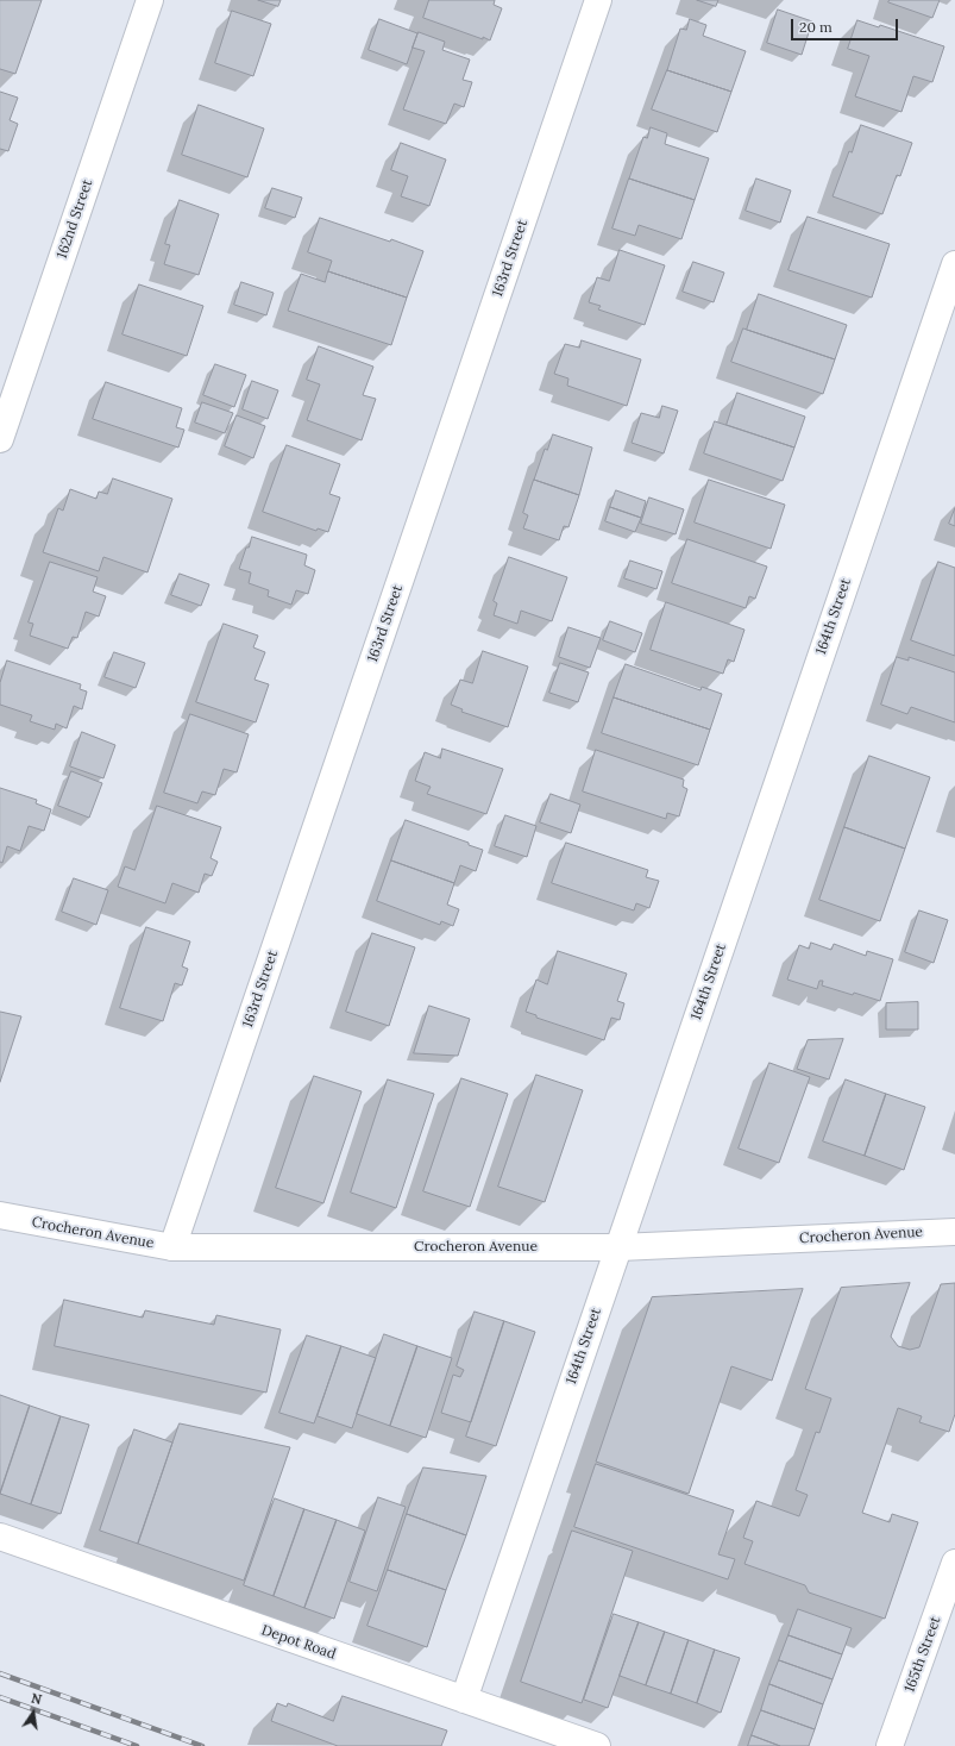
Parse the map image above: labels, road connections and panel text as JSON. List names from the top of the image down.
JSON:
{
  "streets": {
    "street": [
      "162nd Street",
      "163rd Street",
      "164th Street",
      "Crocheron Avenue",
      "Depot Road",
      "165th Street"
    ]
  },
  "crossings": [
    ["163rd Street", "Crocheron Avenue"],
    ["164th Street", "Crocheron Avenue"],
    ["164th Street", "Depot Road"]
  ],
  "scale_bar": "20 m",
  "north": "top"
}
